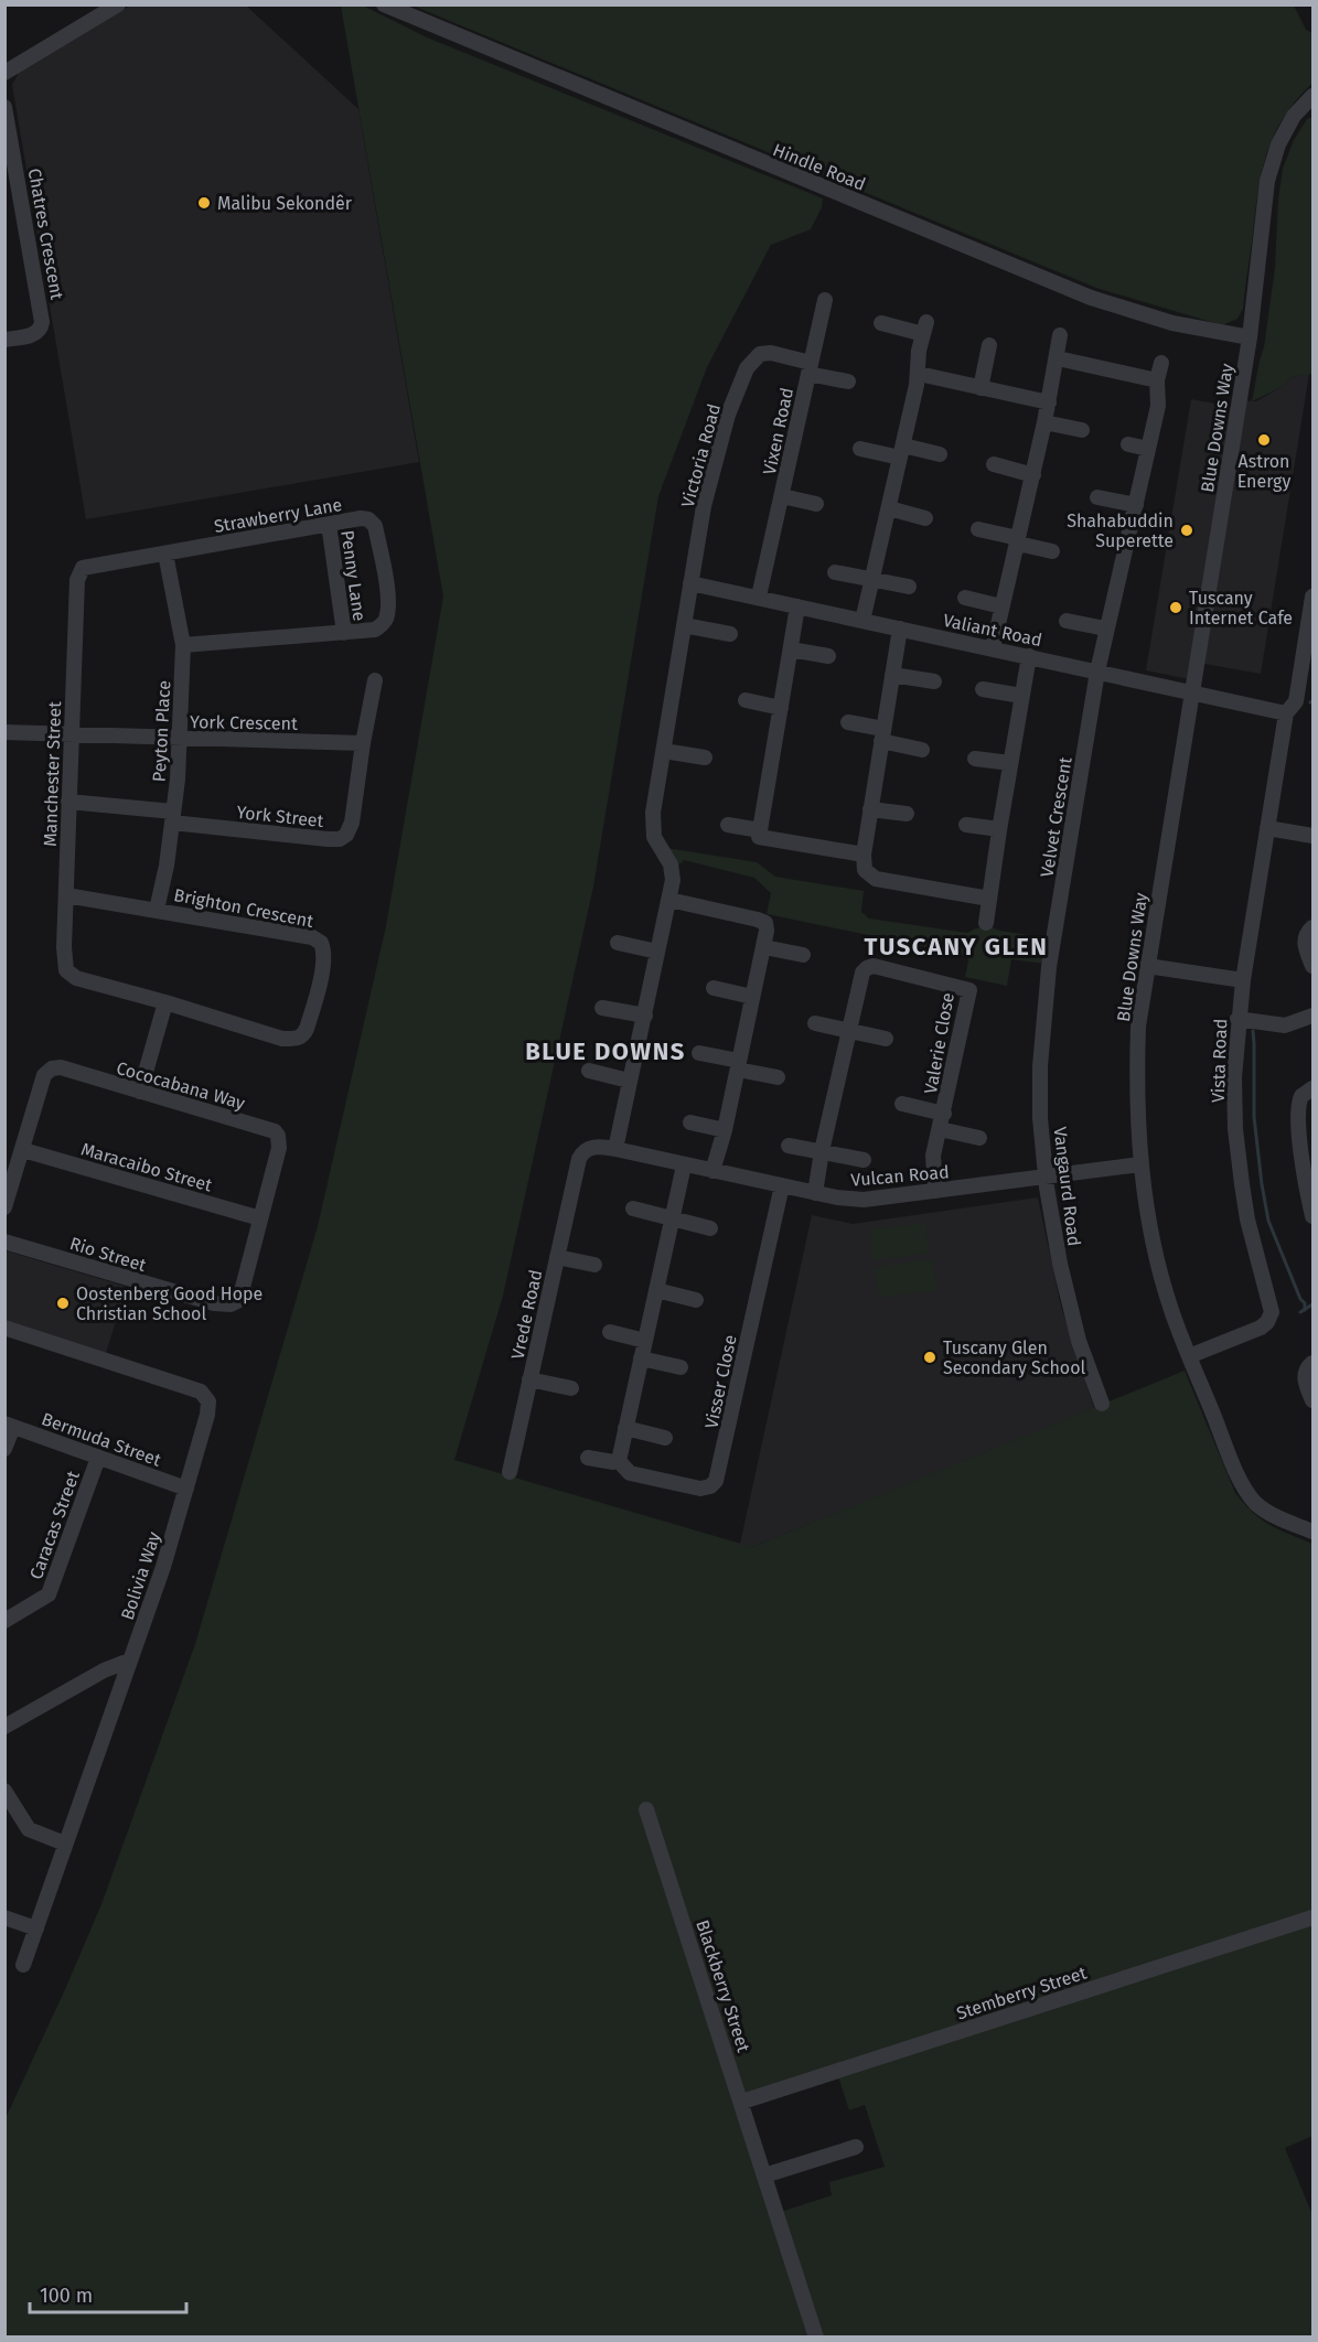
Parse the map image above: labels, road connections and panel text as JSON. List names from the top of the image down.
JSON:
{
  "streets": {
    "street": [
      "Hindle Road",
      "Chatres Crescent",
      "Blue Downs Way",
      "Vixen Road",
      "Victoria Road",
      "Strawberry Lane",
      "Penny Lane",
      "Valiant Road",
      "York Crescent",
      "Peyton Place",
      "Manchester Street",
      "York Street",
      "Velvet Crescent",
      "Brighton Crescent",
      "Valerie Close",
      "Vista Road",
      "Cococabana Way",
      "Maracaibo Street",
      "Vulcan Road",
      "Vangaurd Road",
      "Rio Street",
      "Vrede Road",
      "Visser Close",
      "Bermuda Street",
      "Caracas Street",
      "Bolivia Way",
      "Blackberry Street",
      "Stemberry Street"
    ]
  },
  "crossings": [
    ["Hindle Road", "Blue Downs Way"],
    ["Blue Downs Way", "Valiant Road"],
    ["Blue Downs Way", "Vista Road"],
    ["Blue Downs Way", "Vulcan Road"],
    ["Vixen Road", "Victoria Road"],
    ["Vixen Road", "Valiant Road"],
    ["Victoria Road", "Valiant Road"],
    ["Victoria Road", "Vulcan Road"],
    ["Strawberry Lane", "Penny Lane"],
    ["Strawberry Lane", "Peyton Place"],
    ["Strawberry Lane", "Manchester Street"],
    ["Valiant Road", "Velvet Crescent"],
    ["Valiant Road", "Vista Road"],
    ["York Crescent", "Peyton Place"],
    ["York Crescent", "Manchester Street"],
    ["York Crescent", "York Street"],
    ["Peyton Place", "York Street"],
    ["Peyton Place", "Brighton Crescent"],
    ["Manchester Street", "York Street"],
    ["Manchester Street", "Brighton Crescent"],
    ["Velvet Crescent", "Vangaurd Road"],
    ["Valerie Close", "Vulcan Road"],
    ["Cococabana Way", "Maracaibo Street"],
    ["Cococabana Way", "Rio Street"],
    ["Vulcan Road", "Vangaurd Road"],
    ["Vulcan Road", "Vrede Road"],
    ["Vulcan Road", "Visser Close"],
    ["Bermuda Street", "Caracas Street"],
    ["Bermuda Street", "Bolivia Way"],
    ["Blackberry Street", "Stemberry Street"]
  ],
  "districts": ["TUSCANY GLEN", "BLUE DOWNS"],
  "places": [
    "Malibu Sekondêr",
    "Astron Energy",
    "Shahabuddin Superette",
    "Tuscany Internet Cafe",
    "Oostenberg Good Hope Christian School",
    "Tuscany Glen Secondary School"
  ],
  "scale_bar": "100 m"
}
